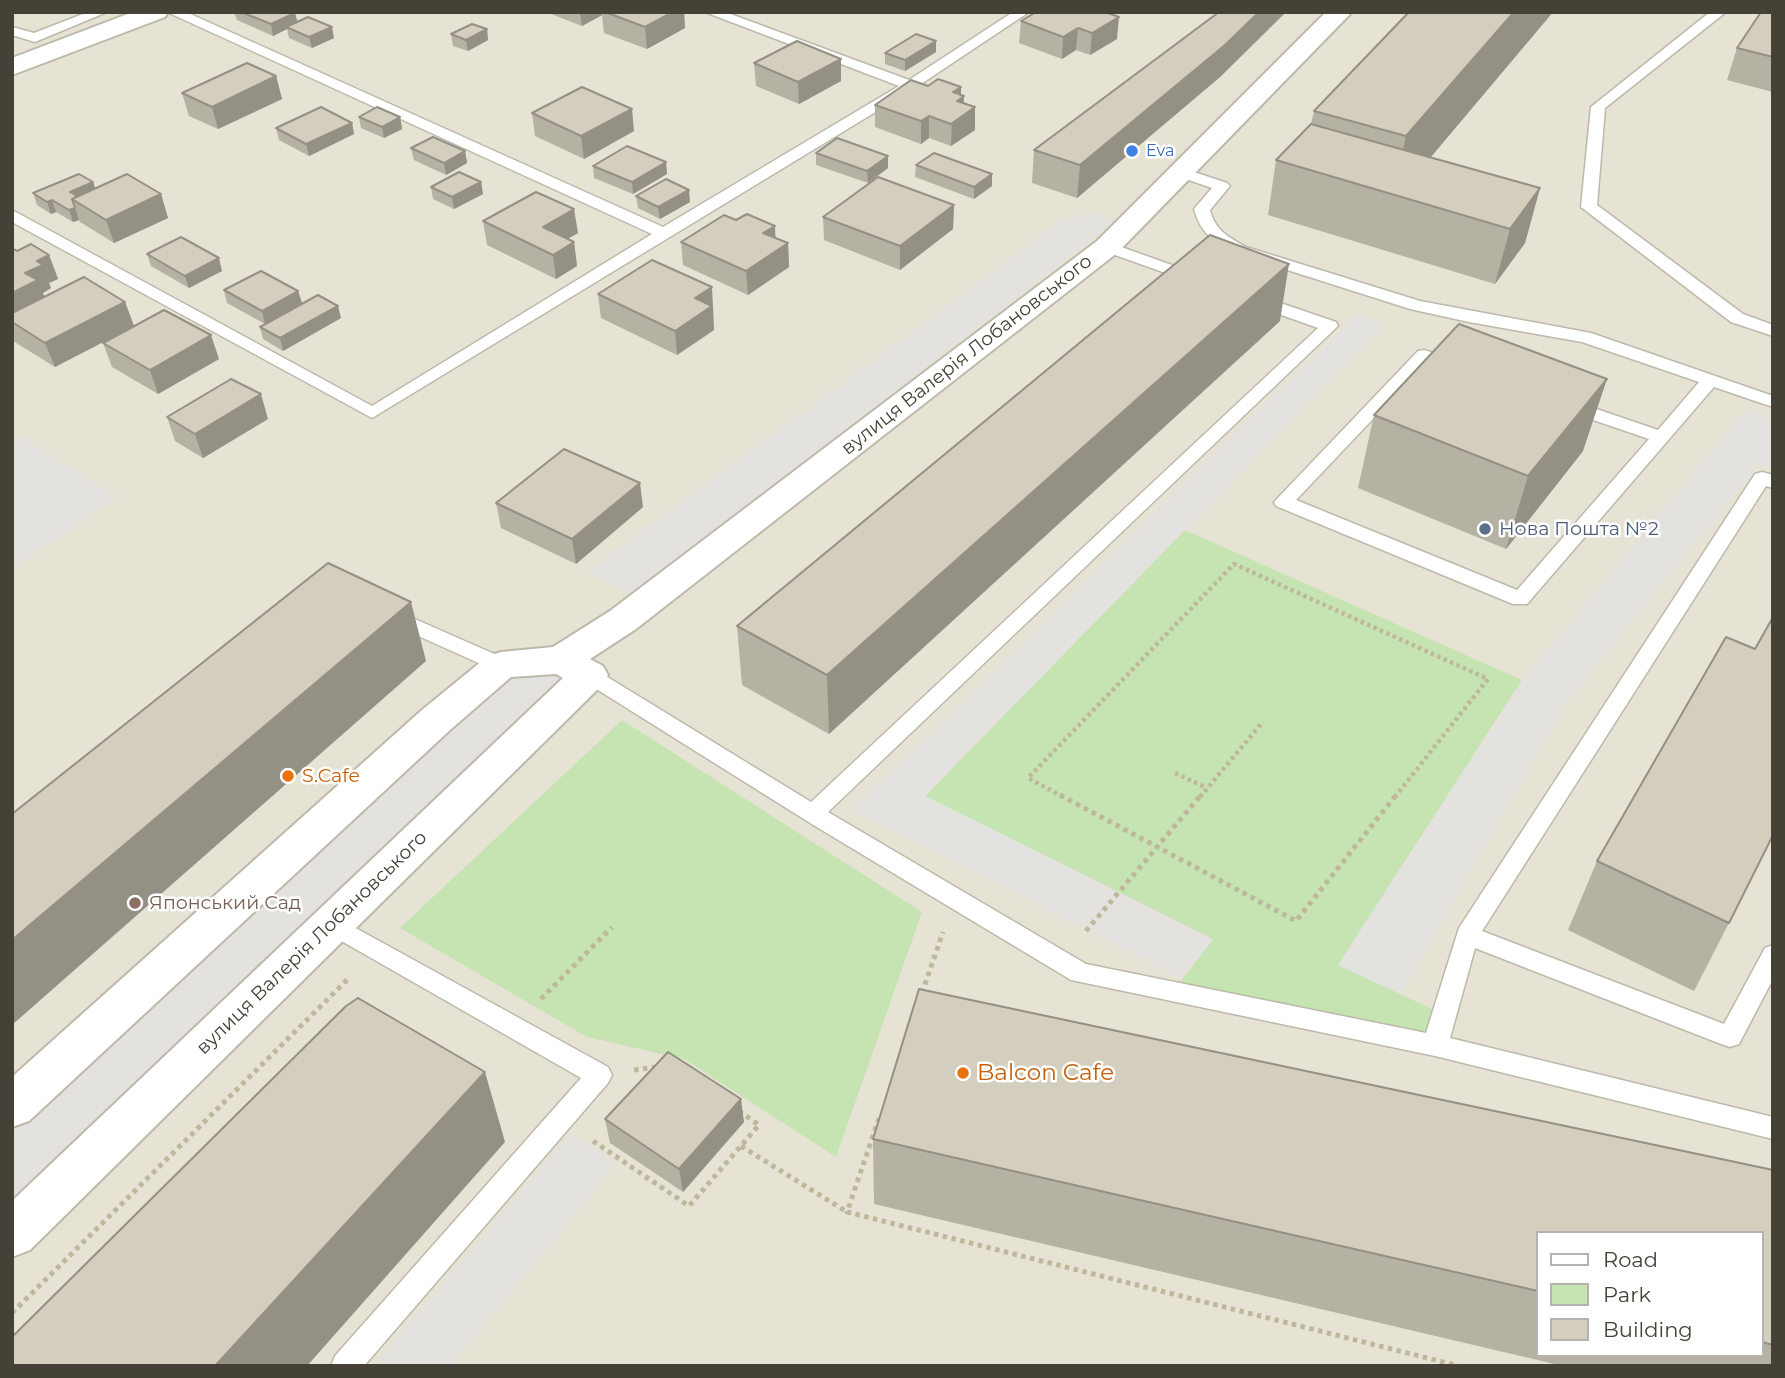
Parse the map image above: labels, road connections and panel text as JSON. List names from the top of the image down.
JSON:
{
  "streets": {
    "street": ["вулиця Валерія Лобановського"]
  },
  "places": [
    "Eva",
    "Нова Пошта №2",
    "S.Cafe",
    "Японський Сад",
    "Balcon Cafe"
  ],
  "legend": ["Road", "Park", "Building"]
}
